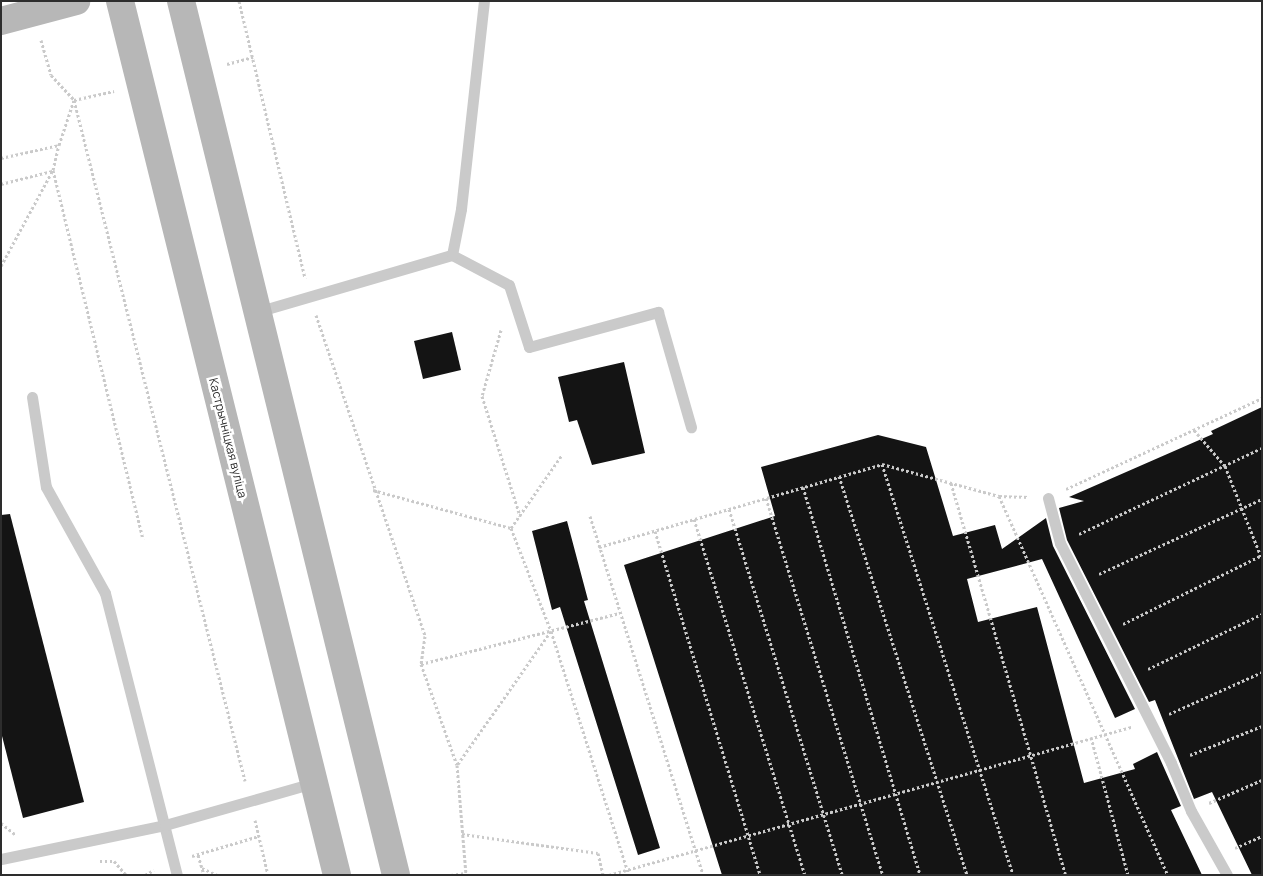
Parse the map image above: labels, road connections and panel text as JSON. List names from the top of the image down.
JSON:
{
  "streets": {
    "main road": ["Кастрычніцкая вуліца"]
  }
}
